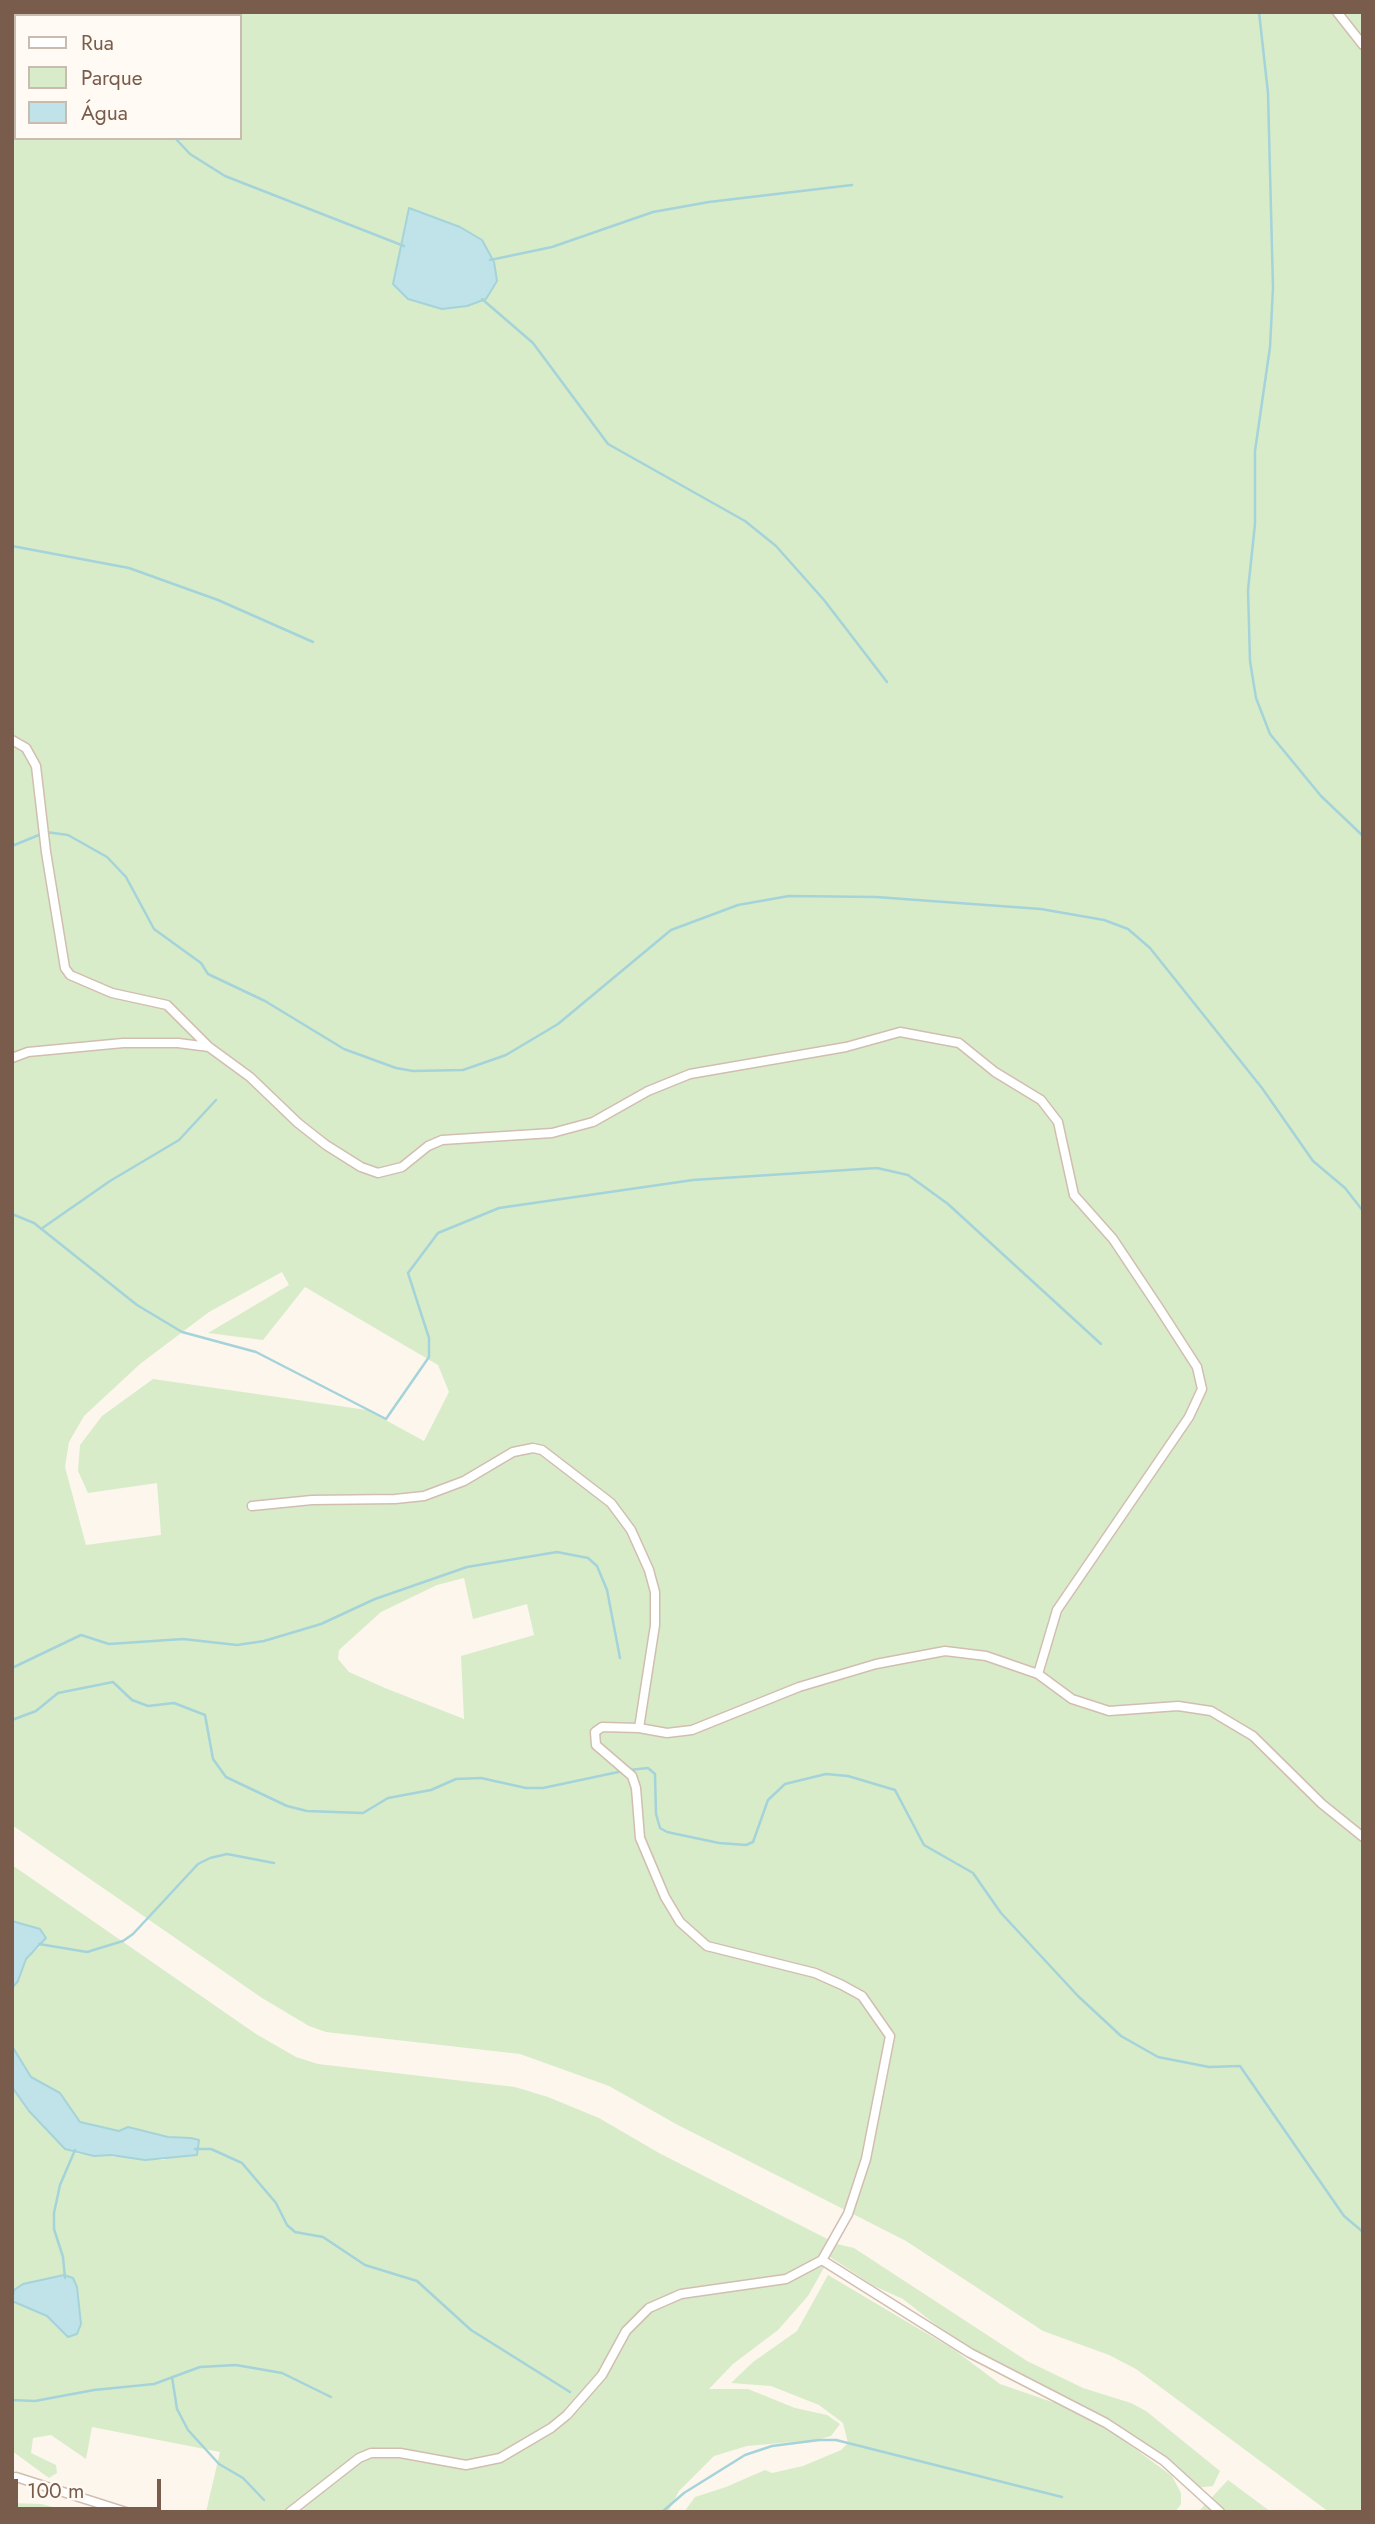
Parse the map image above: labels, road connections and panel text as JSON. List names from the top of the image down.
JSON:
{
  "legend": ["Rua", "Parque", "Água"],
  "scale_bar": "100 m"
}
